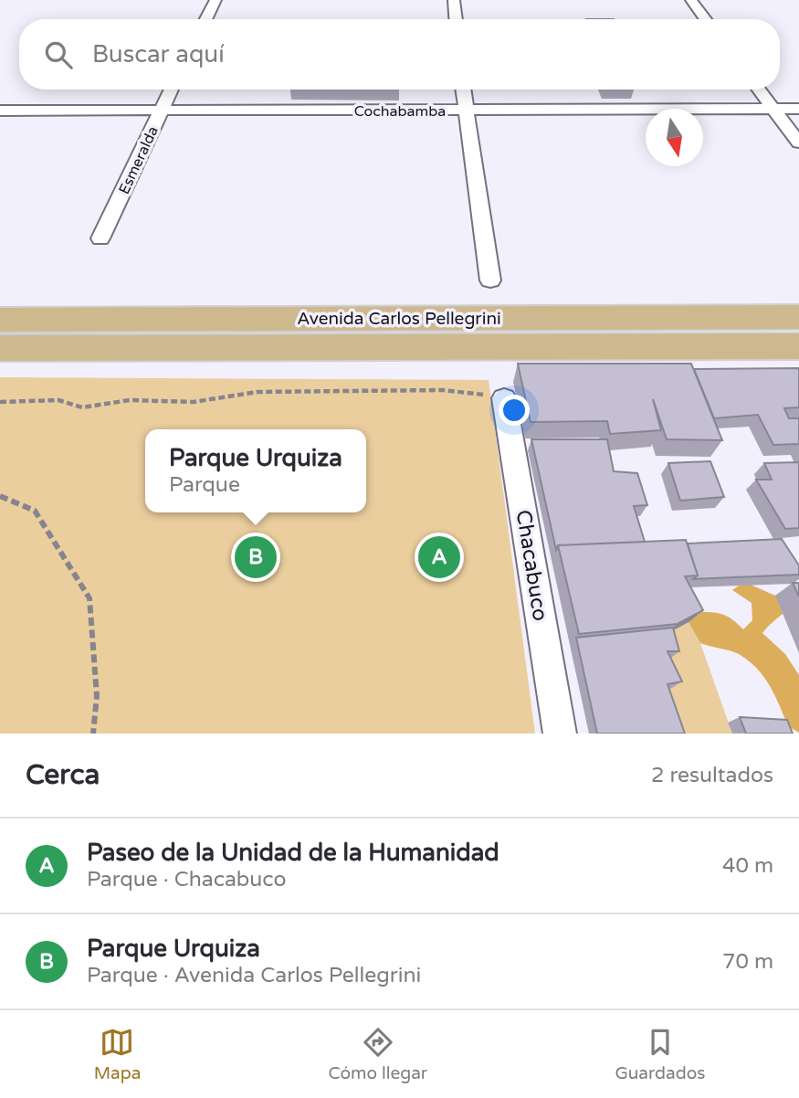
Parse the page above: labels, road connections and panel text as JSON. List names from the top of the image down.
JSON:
{
  "streets": {
    "main road": ["Avenida Carlos Pellegrini"],
    "street": ["Cochabamba", "Esmeralda", "Chacabuco"]
  },
  "crossings": [
    ["Cochabamba", "Esmeralda"]
  ],
  "north": "bottom",
  "page": {
    "search": "Buscar aquí",
    "popup": ["Parque Urquiza", "Parque"],
    "pins": ["A", "B"],
    "heading": ["Cerca", "2 resultados"],
    "list": [
      {
        "mark": "A",
        "name": "Paseo de la Unidad de la Humanidad",
        "note": "Parque · Chacabuco",
        "value": "40 m"
      },
      {
        "mark": "B",
        "name": "Parque Urquiza",
        "note": "Parque · Avenida Carlos Pellegrini",
        "value": "70 m"
      }
    ],
    "nav": ["Mapa", "Cómo llegar", "Guardados"]
  }
}
